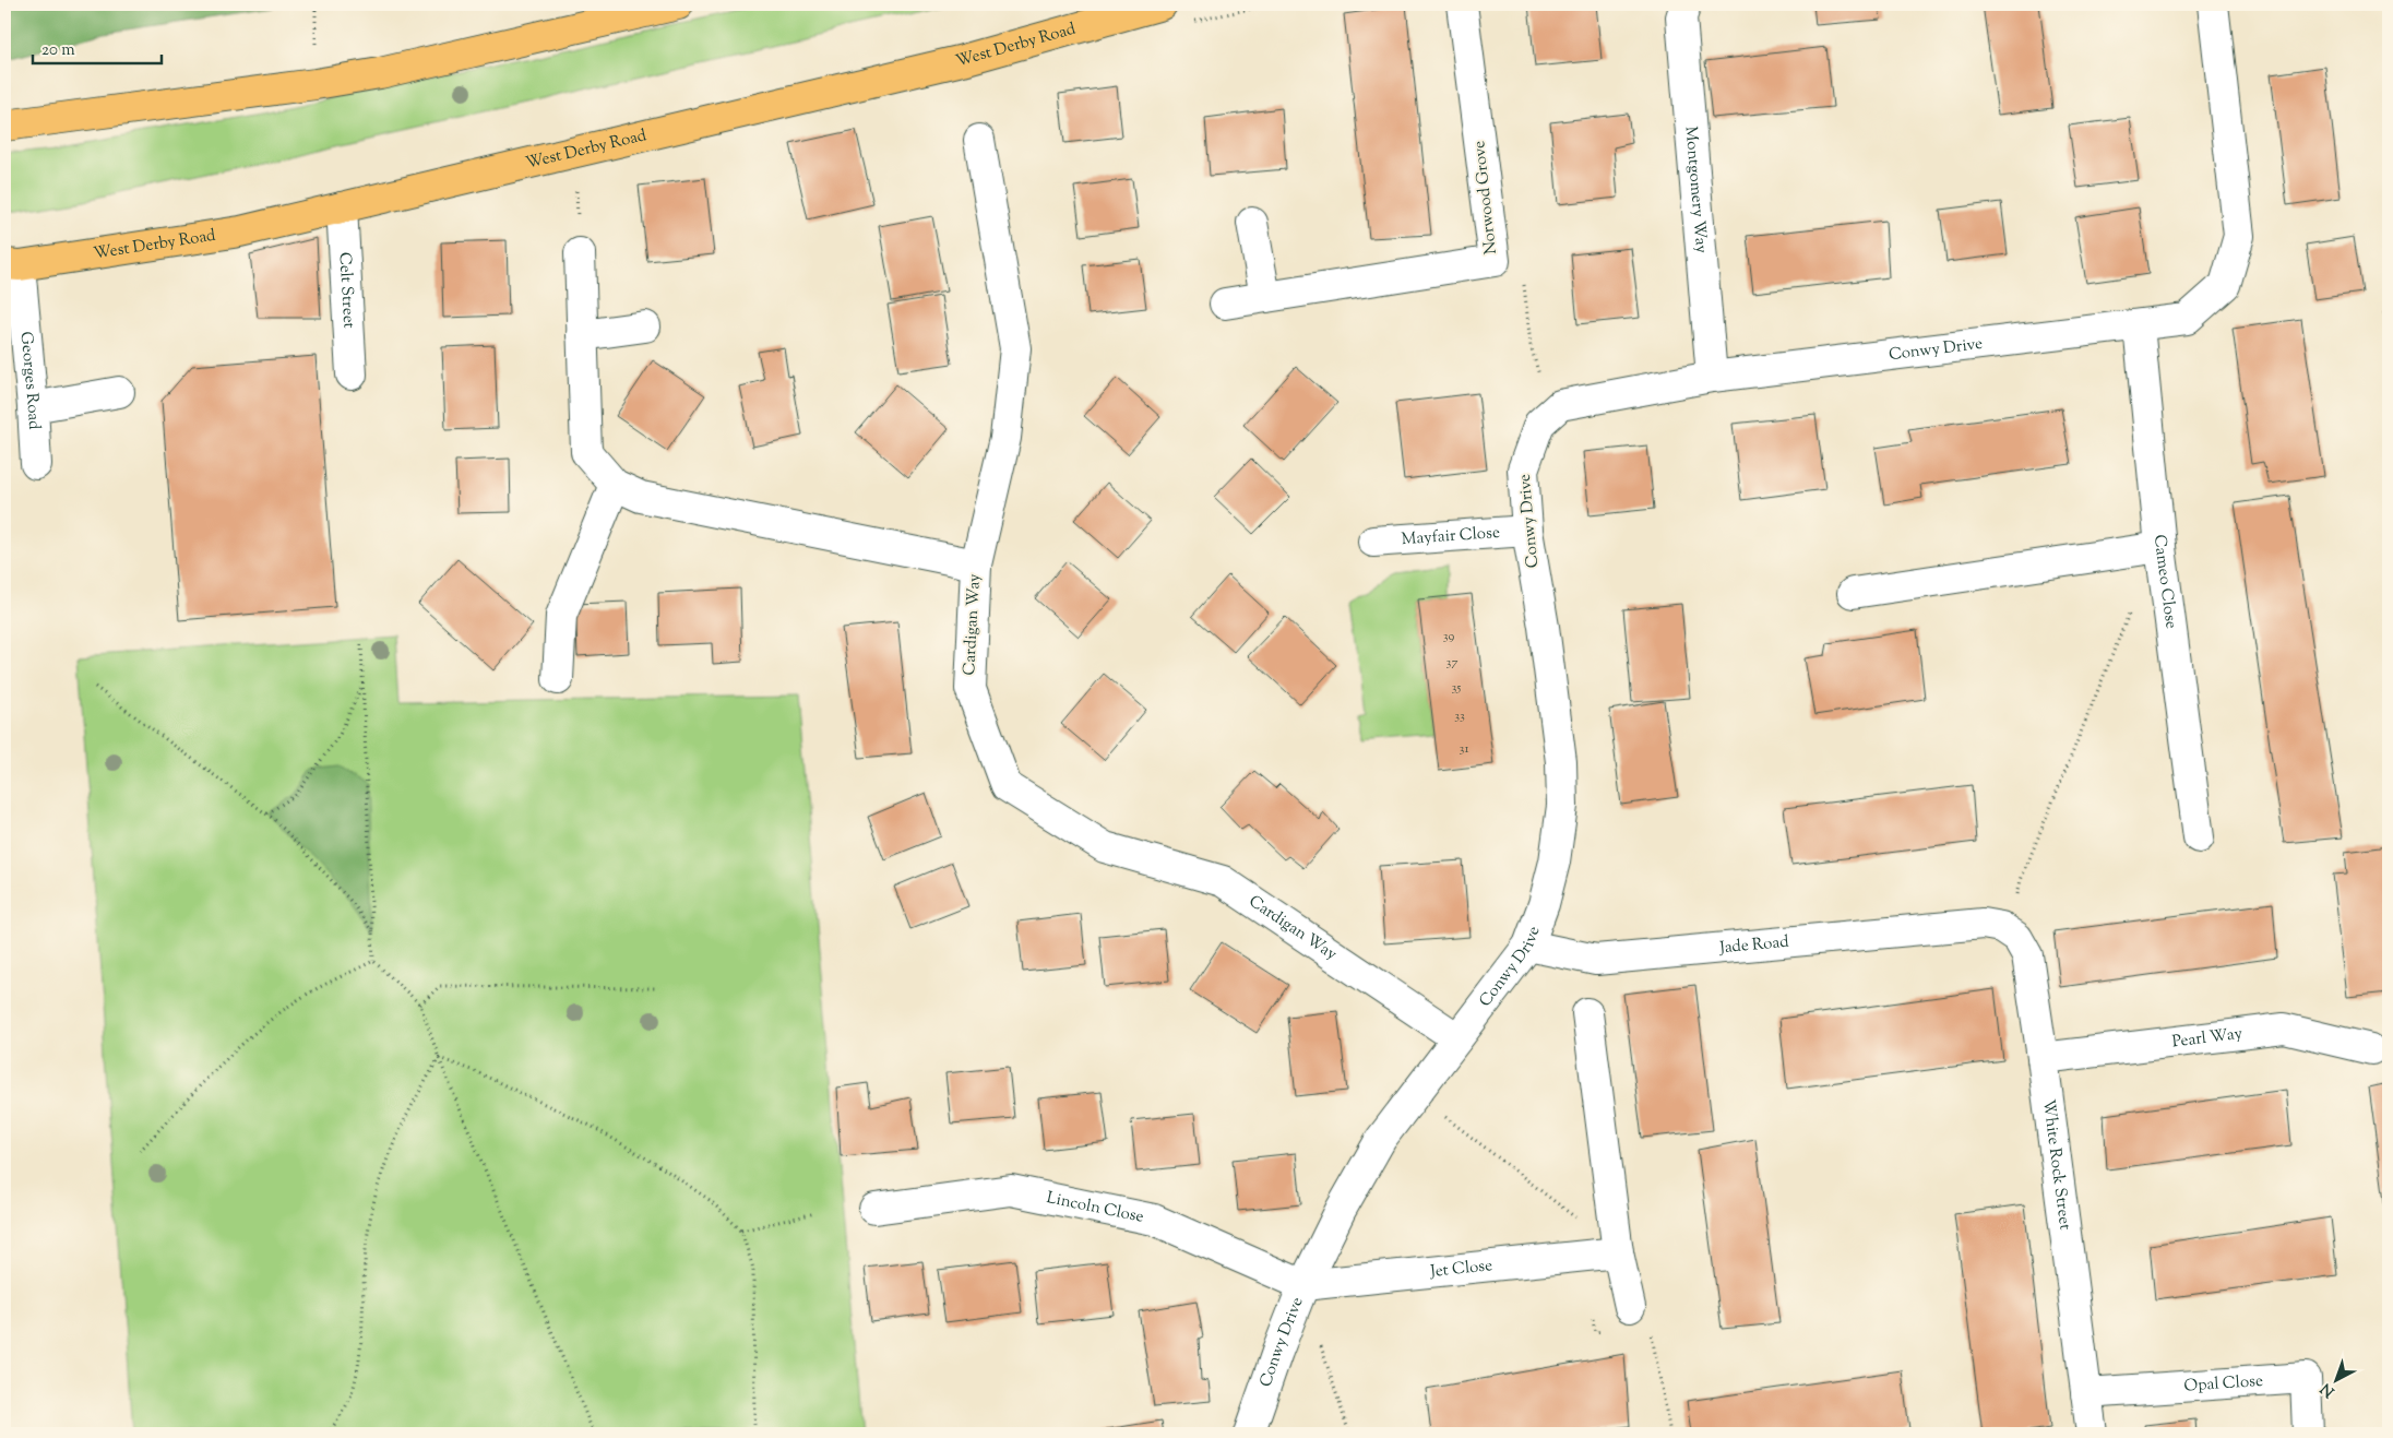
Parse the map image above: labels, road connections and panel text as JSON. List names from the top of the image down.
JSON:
{
  "streets": {
    "highway": ["West Derby Road"],
    "street": [
      "Montgomery Way",
      "Norwood Grove",
      "Celt Street",
      "Conwy Drive",
      "Georges Road",
      "Mayfair Close",
      "Cameo Close",
      "Cardigan Way",
      "Jade Road",
      "Pearl Way",
      "White Rock Street",
      "Lincoln Close",
      "Jet Close",
      "Opal Close"
    ]
  },
  "crossings": [
    ["West Derby Road", "Celt Street"],
    ["West Derby Road", "Georges Road"],
    ["Montgomery Way", "Conwy Drive"],
    ["Conwy Drive", "Mayfair Close"],
    ["Conwy Drive", "Cameo Close"],
    ["Conwy Drive", "Cardigan Way"],
    ["Conwy Drive", "Jade Road"],
    ["Conwy Drive", "Lincoln Close"],
    ["Conwy Drive", "Jet Close"],
    ["Jade Road", "White Rock Street"],
    ["Pearl Way", "White Rock Street"],
    ["White Rock Street", "Opal Close"],
    ["Lincoln Close", "Jet Close"]
  ],
  "house_numbers": [
    "39",
    "37",
    "35",
    "33",
    "31"
  ],
  "scale_bar": "20 m",
  "north": "bottom left"
}
